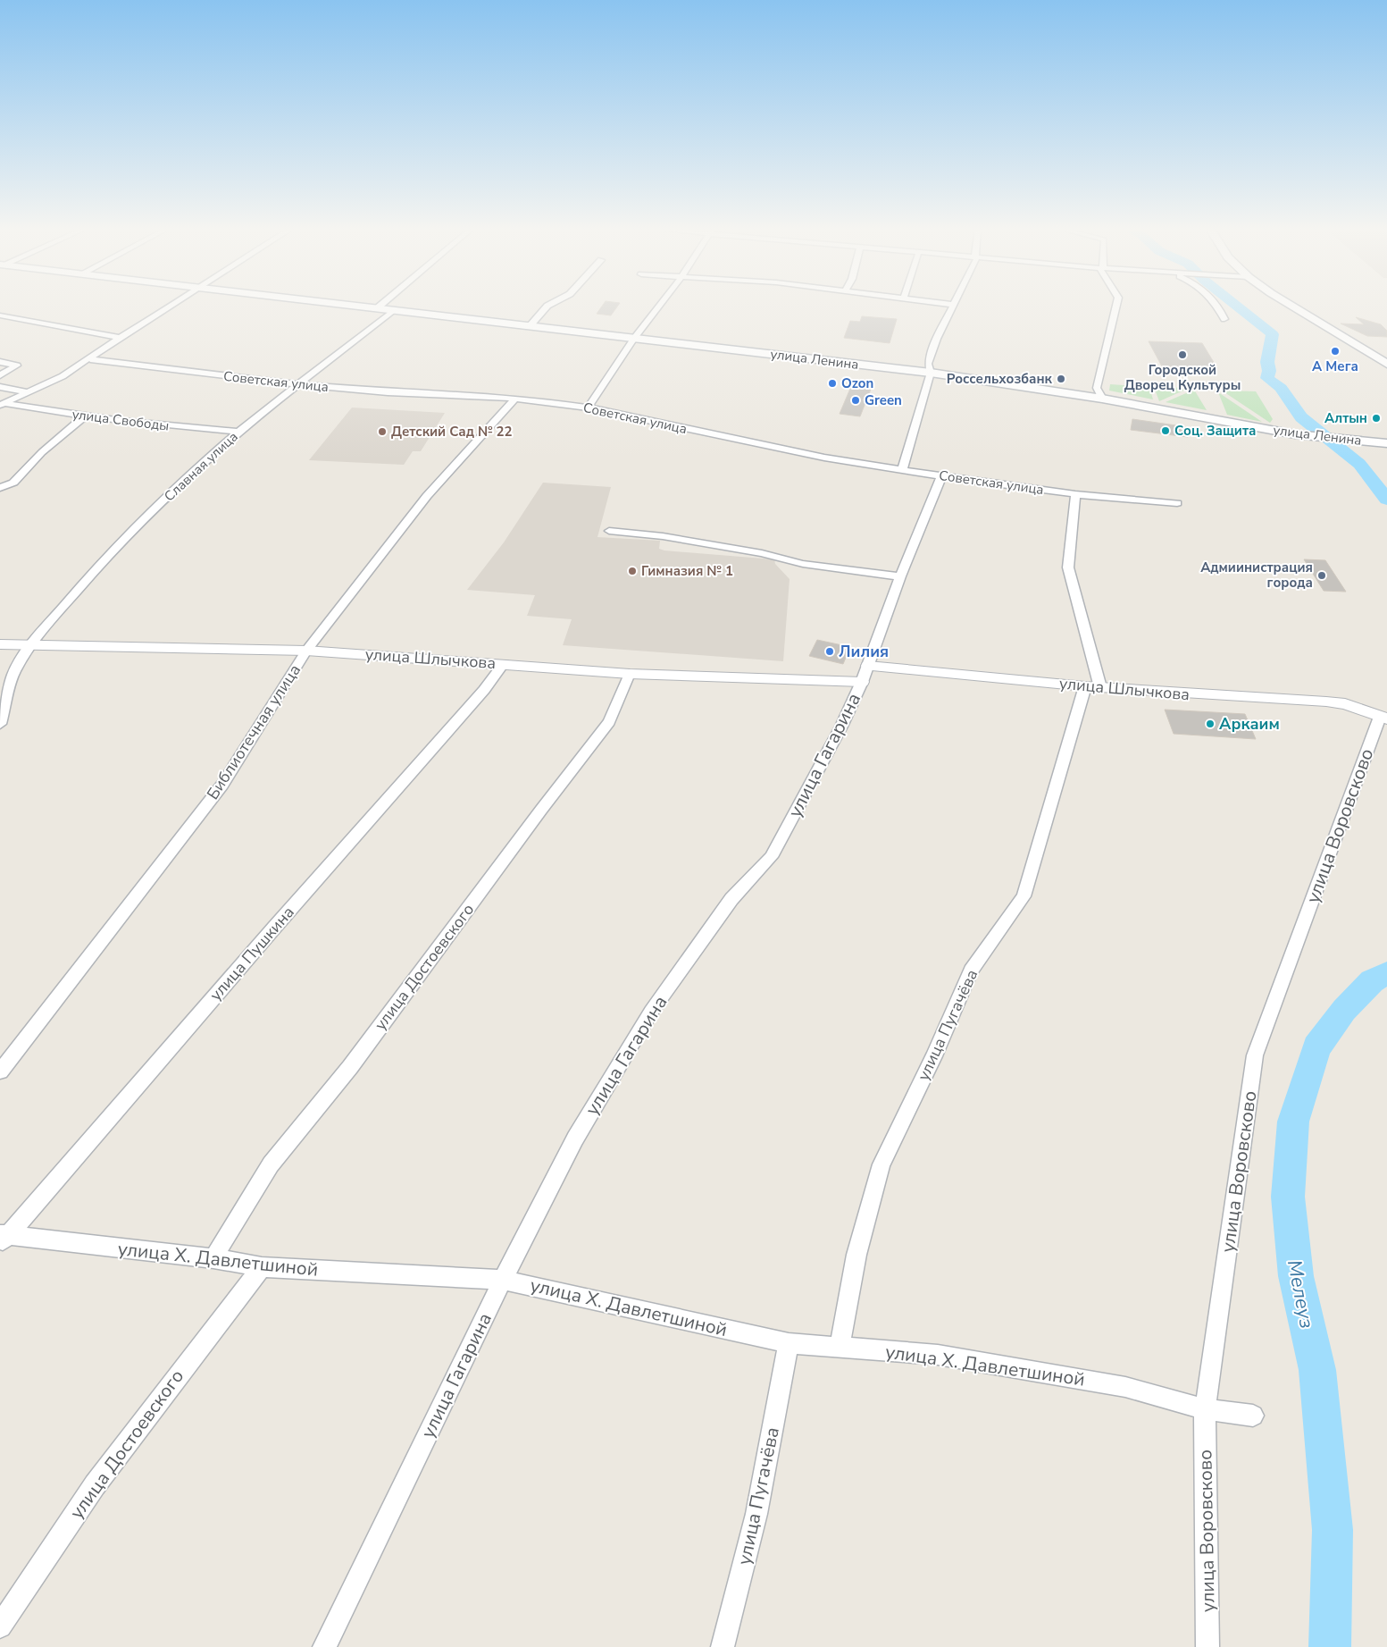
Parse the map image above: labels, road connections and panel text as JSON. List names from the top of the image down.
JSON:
{
  "streets": {
    "main road": ["улица Ленина"],
    "street": [
      "Советская улица",
      "улица Свободы",
      "Славная улица",
      "улица Шлычкова",
      "Библиотечная улица",
      "улица Гагарина",
      "улица Воровсково",
      "улица Пушкина",
      "улица Достоевского",
      "улица Пугачёва",
      "улица Х. Давлетшиной"
    ]
  },
  "crossings": [
    ["улица Ленина", "Славная улица"],
    ["Советская улица", "Славная улица"],
    ["Советская улица", "Библиотечная улица"],
    ["Советская улица", "улица Гагарина"],
    ["улица Свободы", "Славная улица"],
    ["Славная улица", "улица Шлычкова"],
    ["улица Шлычкова", "Библиотечная улица"],
    ["улица Шлычкова", "улица Гагарина"],
    ["улица Шлычкова", "улица Воровсково"],
    ["улица Шлычкова", "улица Пушкина"],
    ["улица Шлычкова", "улица Достоевского"],
    ["улица Шлычкова", "улица Пугачёва"],
    ["улица Гагарина", "улица Х. Давлетшиной"],
    ["улица Воровсково", "улица Х. Давлетшиной"],
    ["улица Пушкина", "улица Х. Давлетшиной"],
    ["улица Достоевского", "улица Х. Давлетшиной"],
    ["улица Пугачёва", "улица Х. Давлетшиной"]
  ],
  "water": ["Мелеуз"],
  "places": [
    "А Мега",
    "Городской Дворец Культуры",
    "Россельхозбанк",
    "Ozon",
    "Green",
    "Алтын",
    "Соц. Защита",
    "Детский Сад № 22",
    "Гимназия № 1",
    "Адмиинистрация города",
    "Лилия",
    "Аркаим"
  ]
}
